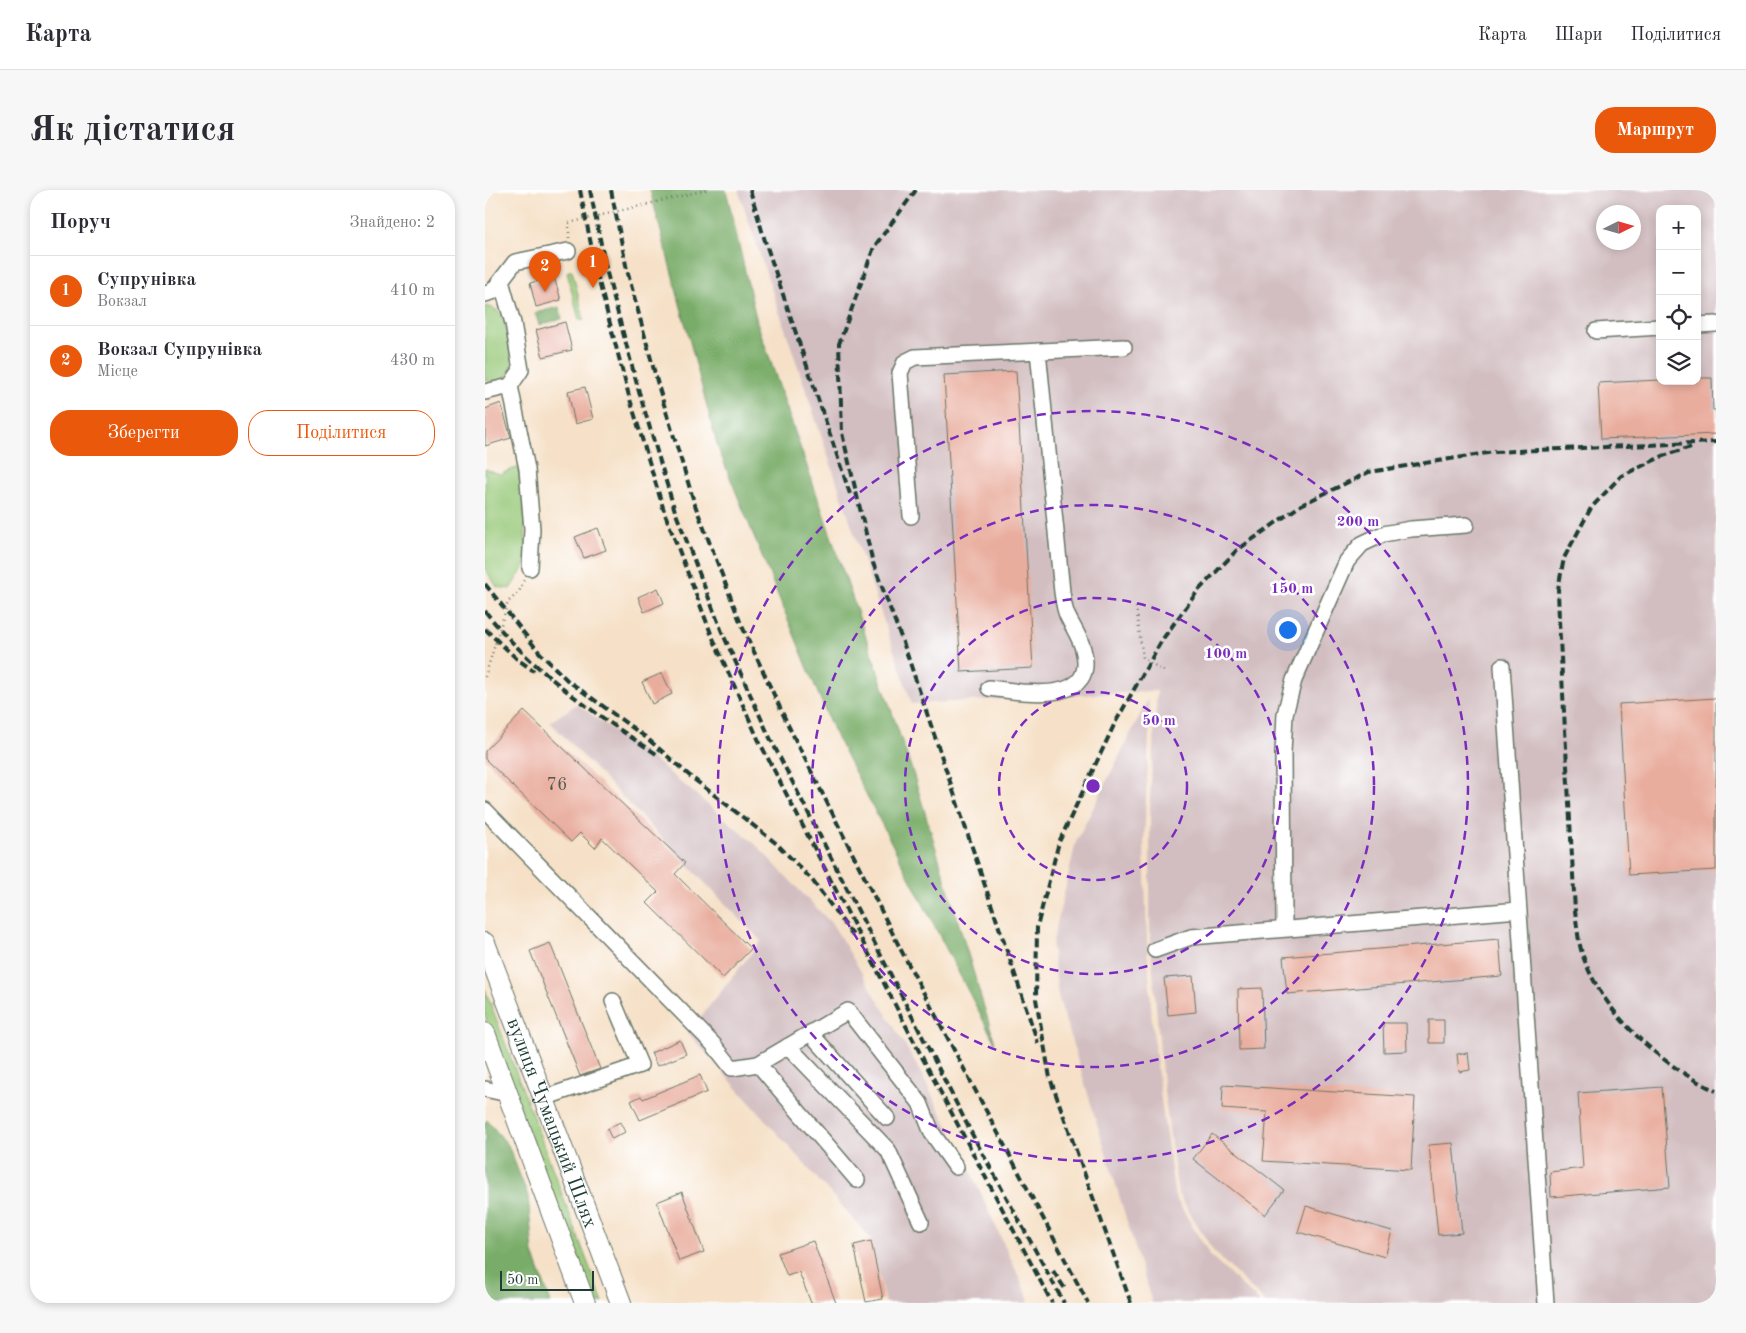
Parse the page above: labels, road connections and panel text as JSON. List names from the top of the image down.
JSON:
{
  "streets": {
    "main road": ["вулиця Чумацький Шлях"]
  },
  "house_numbers": ["76"],
  "scale_bar": "50 m",
  "north": "right",
  "page": {
    "header": "Карта",
    "nav": ["Карта", "Шари", "Поділитися"],
    "buttons": [
      "Маршрут",
      ["Зберегти", "Поділитися"]
    ],
    "title": "Як дістатися",
    "heading": ["Поруч", "Знайдено: 2"],
    "map_buttons": ["+", "−"],
    "pins": ["1", "2"],
    "list": [
      {
        "mark": "1",
        "name": "Супрунівка",
        "note": "Вокзал",
        "value": "410 m"
      },
      {
        "mark": "2",
        "name": "Вокзал Супрунівка",
        "note": "Місце",
        "value": "430 m"
      }
    ],
    "scale": "50 m"
  },
  "rings": [
    "200 m",
    "150 m",
    "100 m",
    "50 m"
  ]
}
